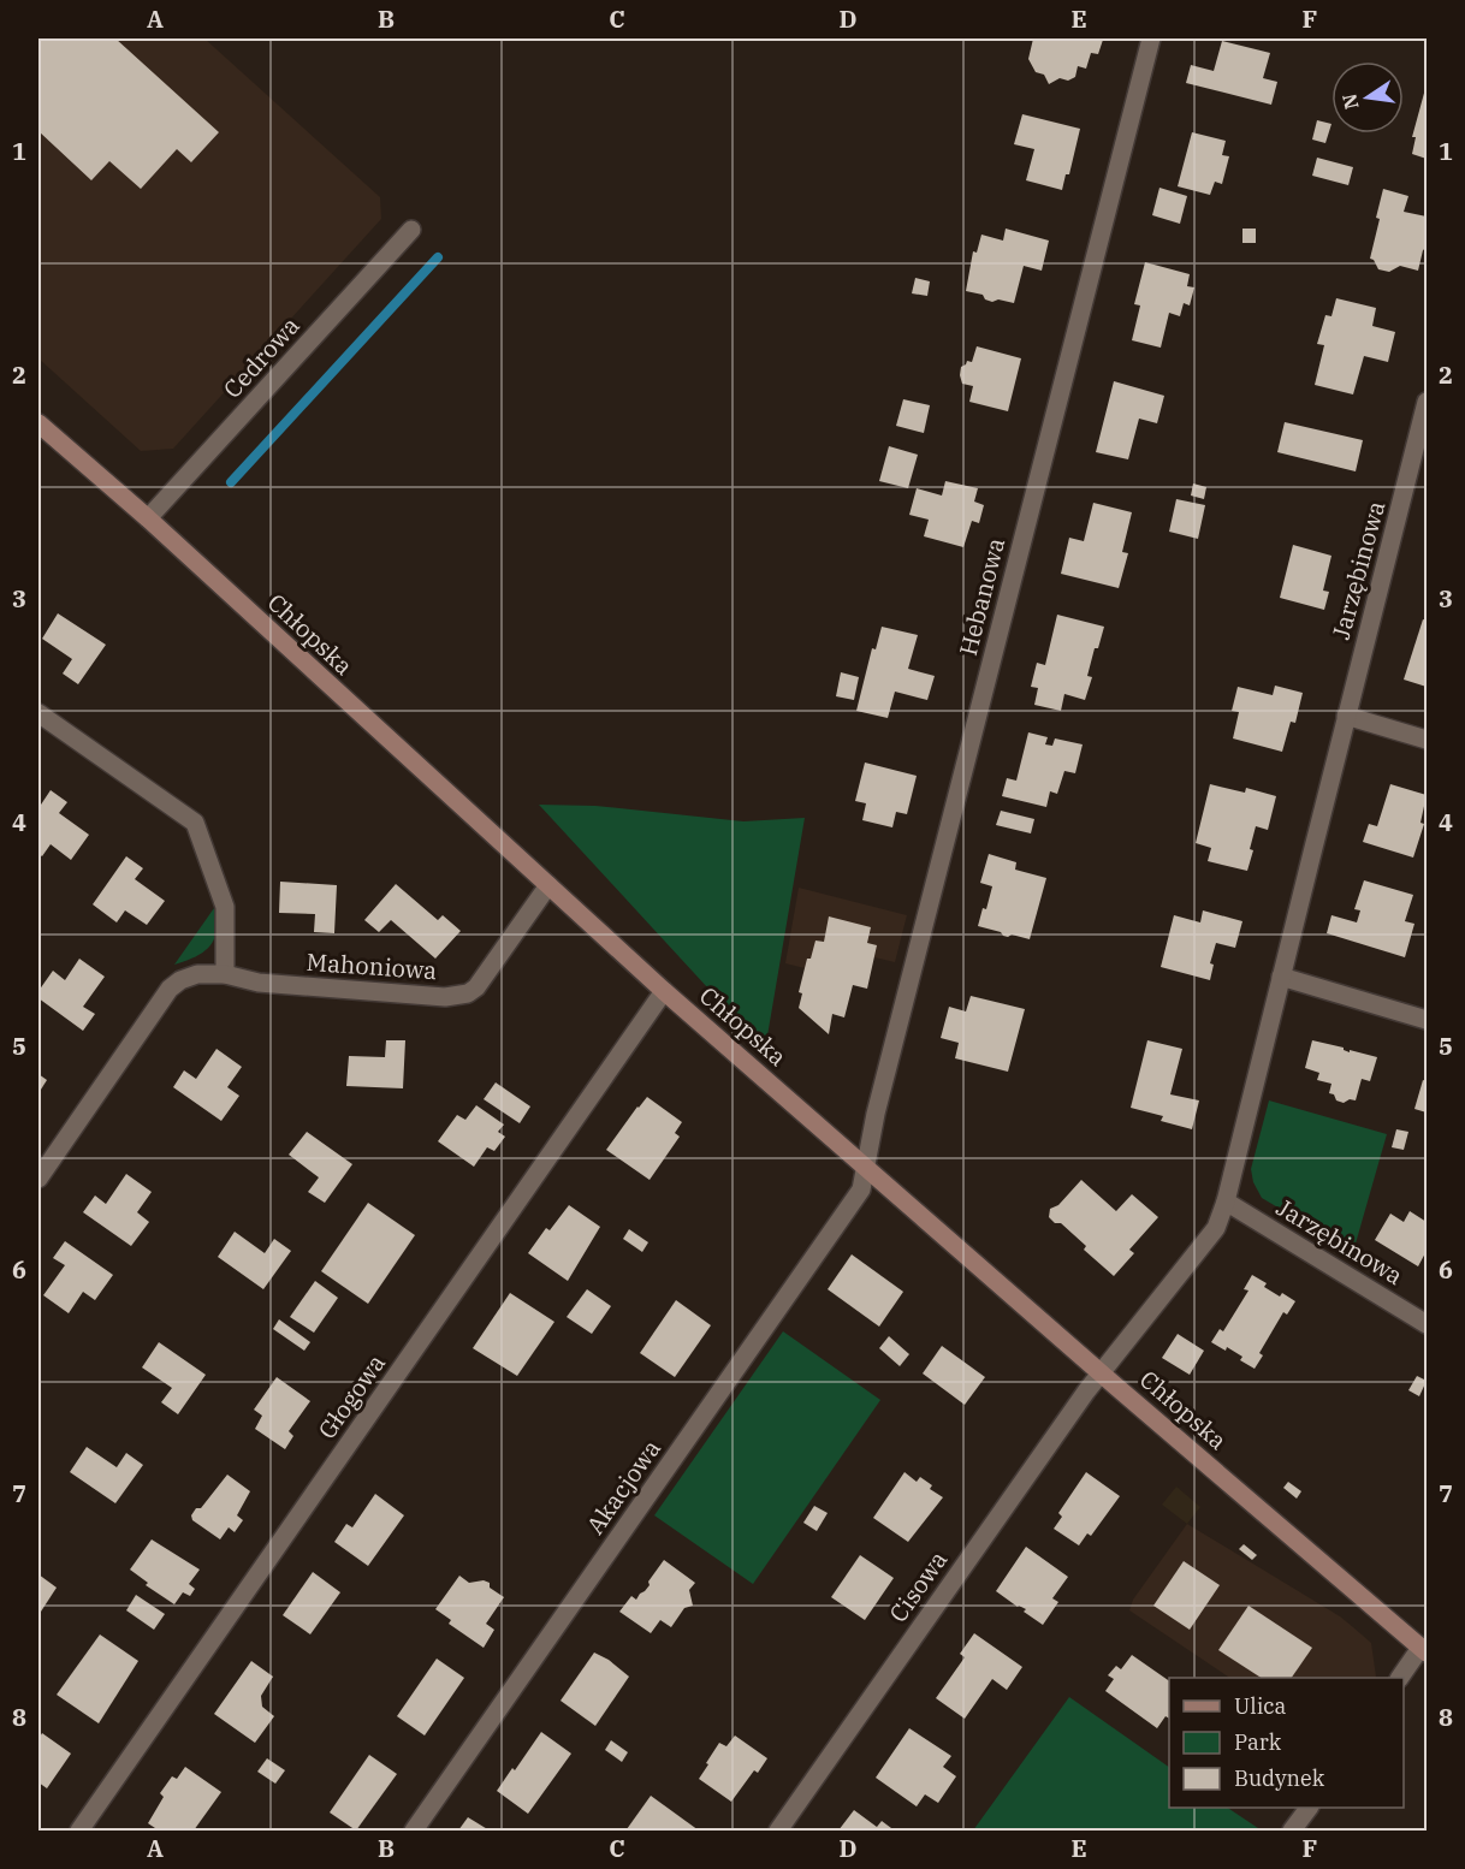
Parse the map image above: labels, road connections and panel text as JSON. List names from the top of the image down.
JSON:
{
  "streets": {
    "street": [
      "Cedrowa",
      "Jarzębinowa",
      "Hebanowa",
      "Chłopska",
      "Mahoniowa",
      "Głogowa",
      "Akacjowa",
      "Cisowa"
    ]
  },
  "crossings": [
    ["Cedrowa", "Chłopska"],
    ["Jarzębinowa", "Chłopska"],
    ["Jarzębinowa", "Cisowa"],
    ["Hebanowa", "Chłopska"],
    ["Hebanowa", "Akacjowa"],
    ["Chłopska", "Mahoniowa"],
    ["Chłopska", "Głogowa"],
    ["Chłopska", "Akacjowa"],
    ["Chłopska", "Cisowa"]
  ],
  "legend": ["Ulica", "Park", "Budynek"],
  "north": "left",
  "grid": {
    "columns": [
      "A",
      "B",
      "C",
      "D",
      "E",
      "F"
    ],
    "rows": [
      "1",
      "2",
      "3",
      "4",
      "5",
      "6",
      "7",
      "8"
    ]
  }
}
